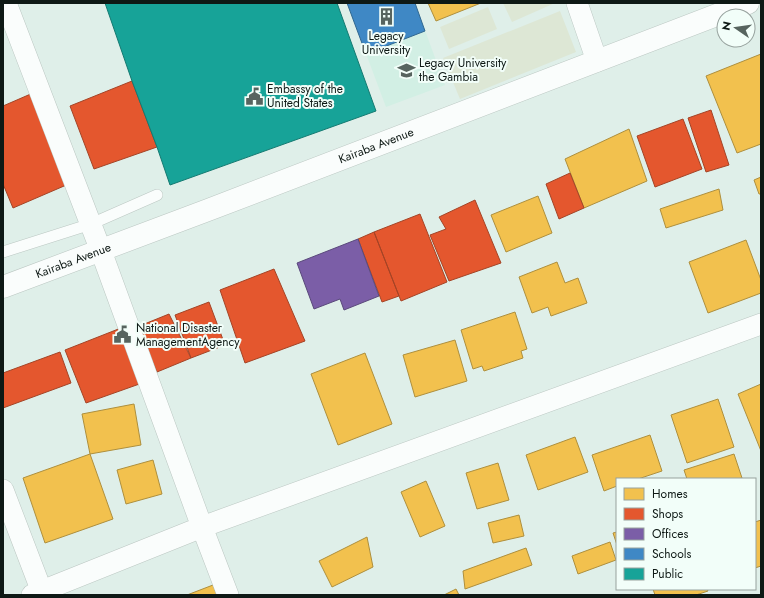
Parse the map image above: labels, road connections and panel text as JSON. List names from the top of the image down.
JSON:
{
  "streets": {
    "street": ["Kairaba Avenue"]
  },
  "places": {
    "building": ["Legacy University"],
    "school or university": ["Legacy University the Gambia"],
    "public building": ["Embassy of the United States", "National Disaster ManagementAgency"]
  },
  "legend": [
    "Homes",
    "Shops",
    "Offices",
    "Schools",
    "Public"
  ],
  "north": "left"
}
